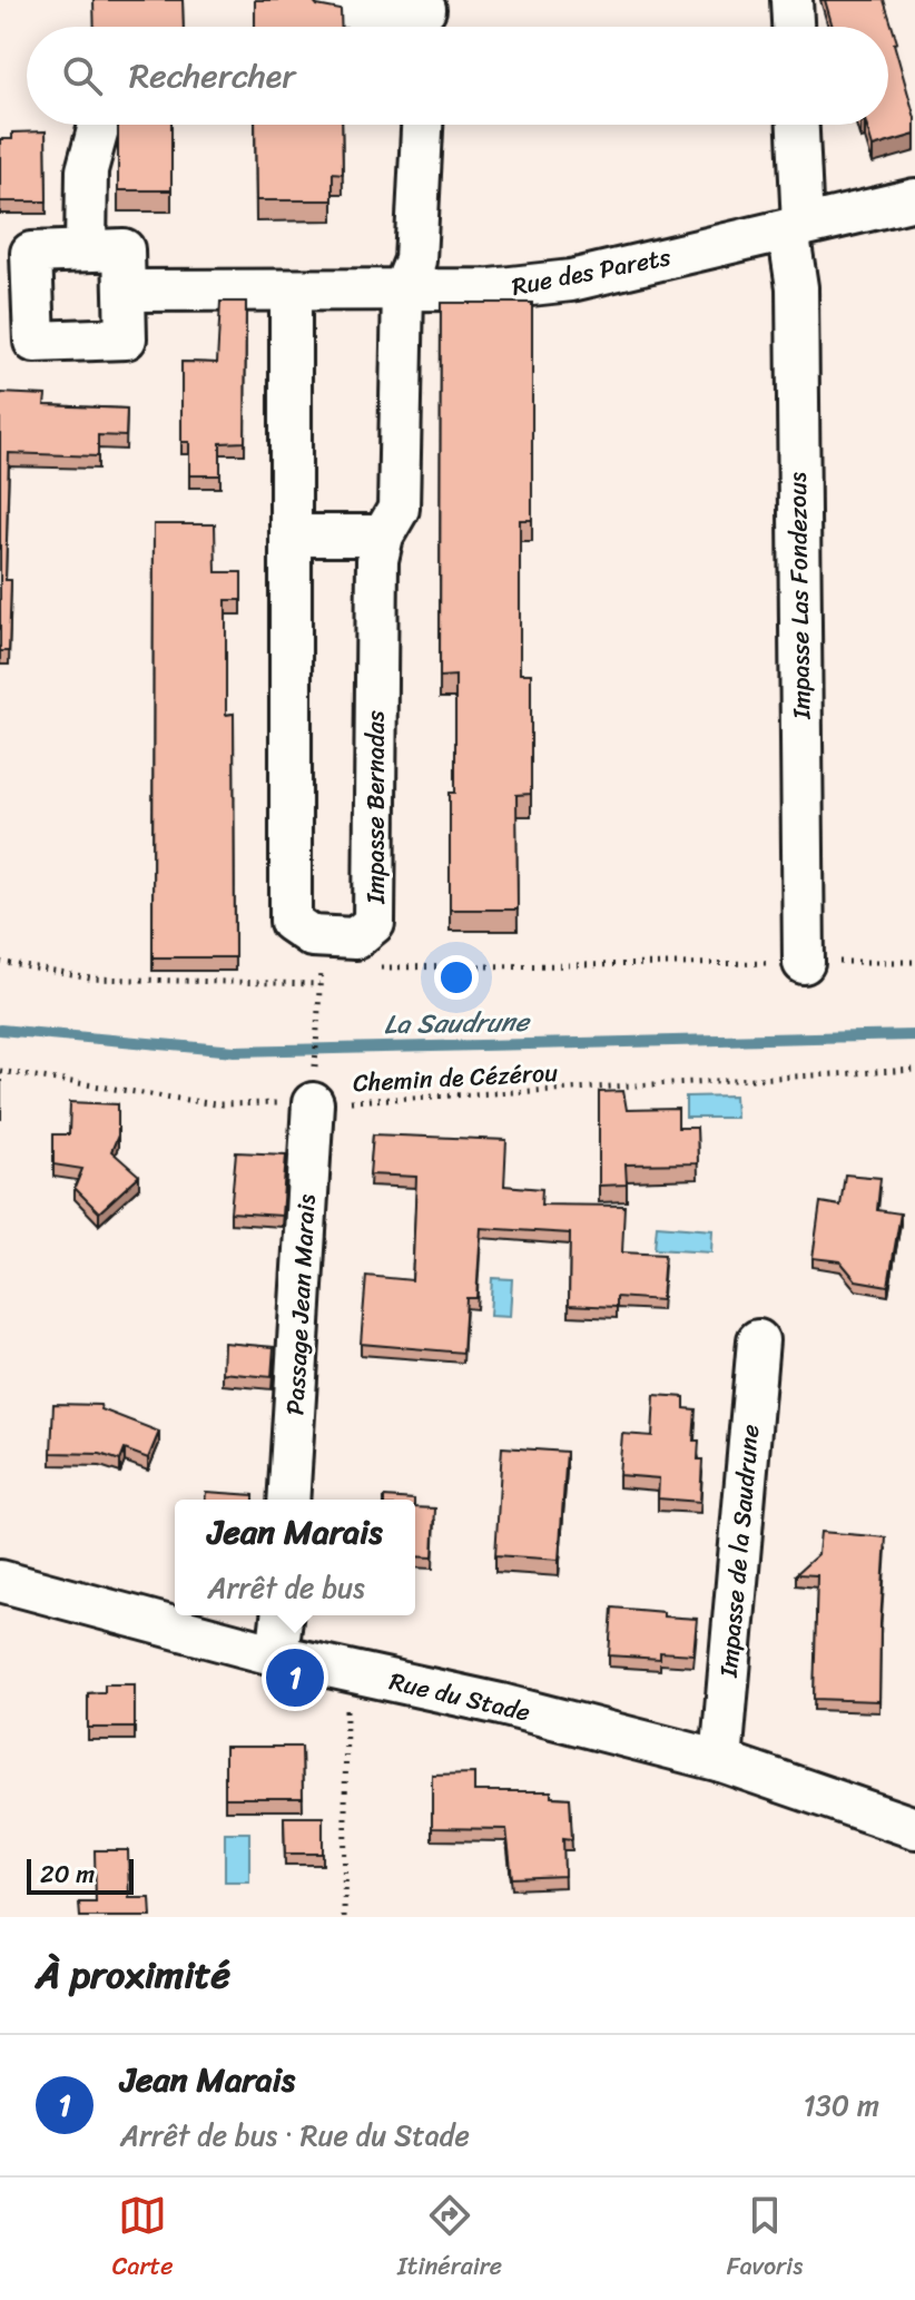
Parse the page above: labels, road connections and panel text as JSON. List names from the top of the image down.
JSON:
{
  "streets": {
    "street": [
      "Rue des Parets",
      "Impasse Las Fondezous",
      "Impasse Bernadas",
      "Passage Jean Marais",
      "Impasse de la Saudrune",
      "Rue du Stade"
    ],
    "path": ["Chemin de Cézérou"]
  },
  "crossings": [
    ["Rue des Parets", "Impasse Las Fondezous"],
    ["Rue des Parets", "Impasse Bernadas"],
    ["Chemin de Cézérou", "Passage Jean Marais"],
    ["Impasse de la Saudrune", "Rue du Stade"]
  ],
  "water": ["La Saudrune"],
  "scale_bar": "20 m",
  "page": {
    "search": "Rechercher",
    "popup": ["Jean Marais", "Arrêt de bus"],
    "pins": "1",
    "scale": "20 m",
    "heading": "À proximité",
    "list": [
      {
        "mark": "1",
        "name": "Jean Marais",
        "note": "Arrêt de bus · Rue du Stade",
        "value": "130 m"
      }
    ],
    "nav": ["Carte", "Itinéraire", "Favoris"]
  }
}
